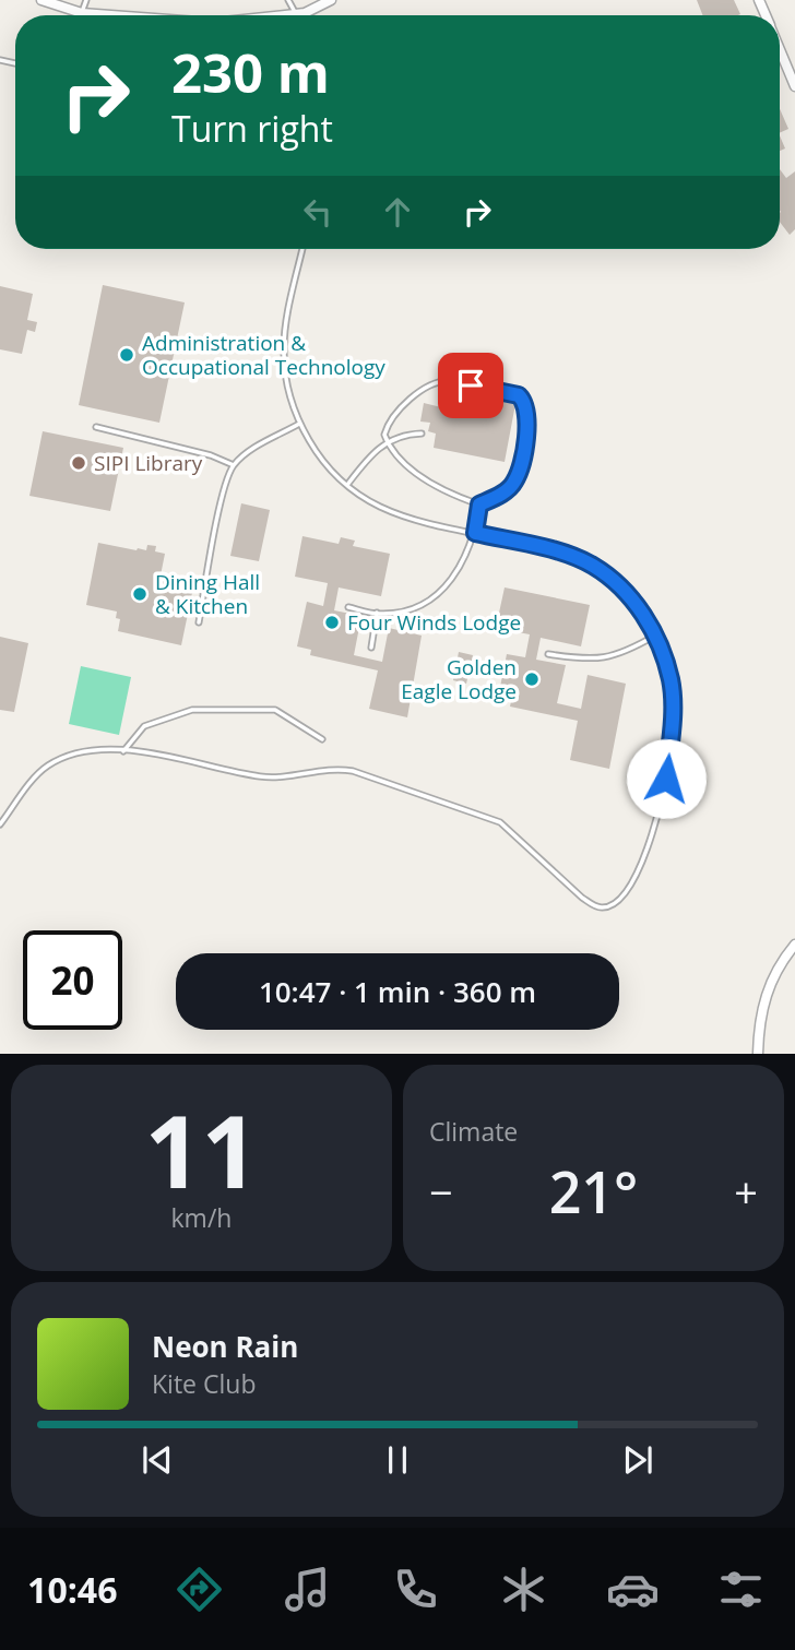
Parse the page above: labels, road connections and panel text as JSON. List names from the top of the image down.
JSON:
{
  "places": [
    "Administration & Occupational Technology",
    "SIPI Library",
    "Dining Hall & Kitchen",
    "Four Winds Lodge",
    "Golden Eagle Lodge"
  ],
  "page": {
    "turn": ["230 m", "Turn right"],
    "limit": "20",
    "trip": "10:47 · 1 min · 360 m",
    "tile": [
      ["11", "km/h"],
      "Climate"
    ],
    "heat": ["−", "21°", "+"],
    "song": ["Neon Rain", "Kite Club"],
    "tabs": "10:46"
  }
}
